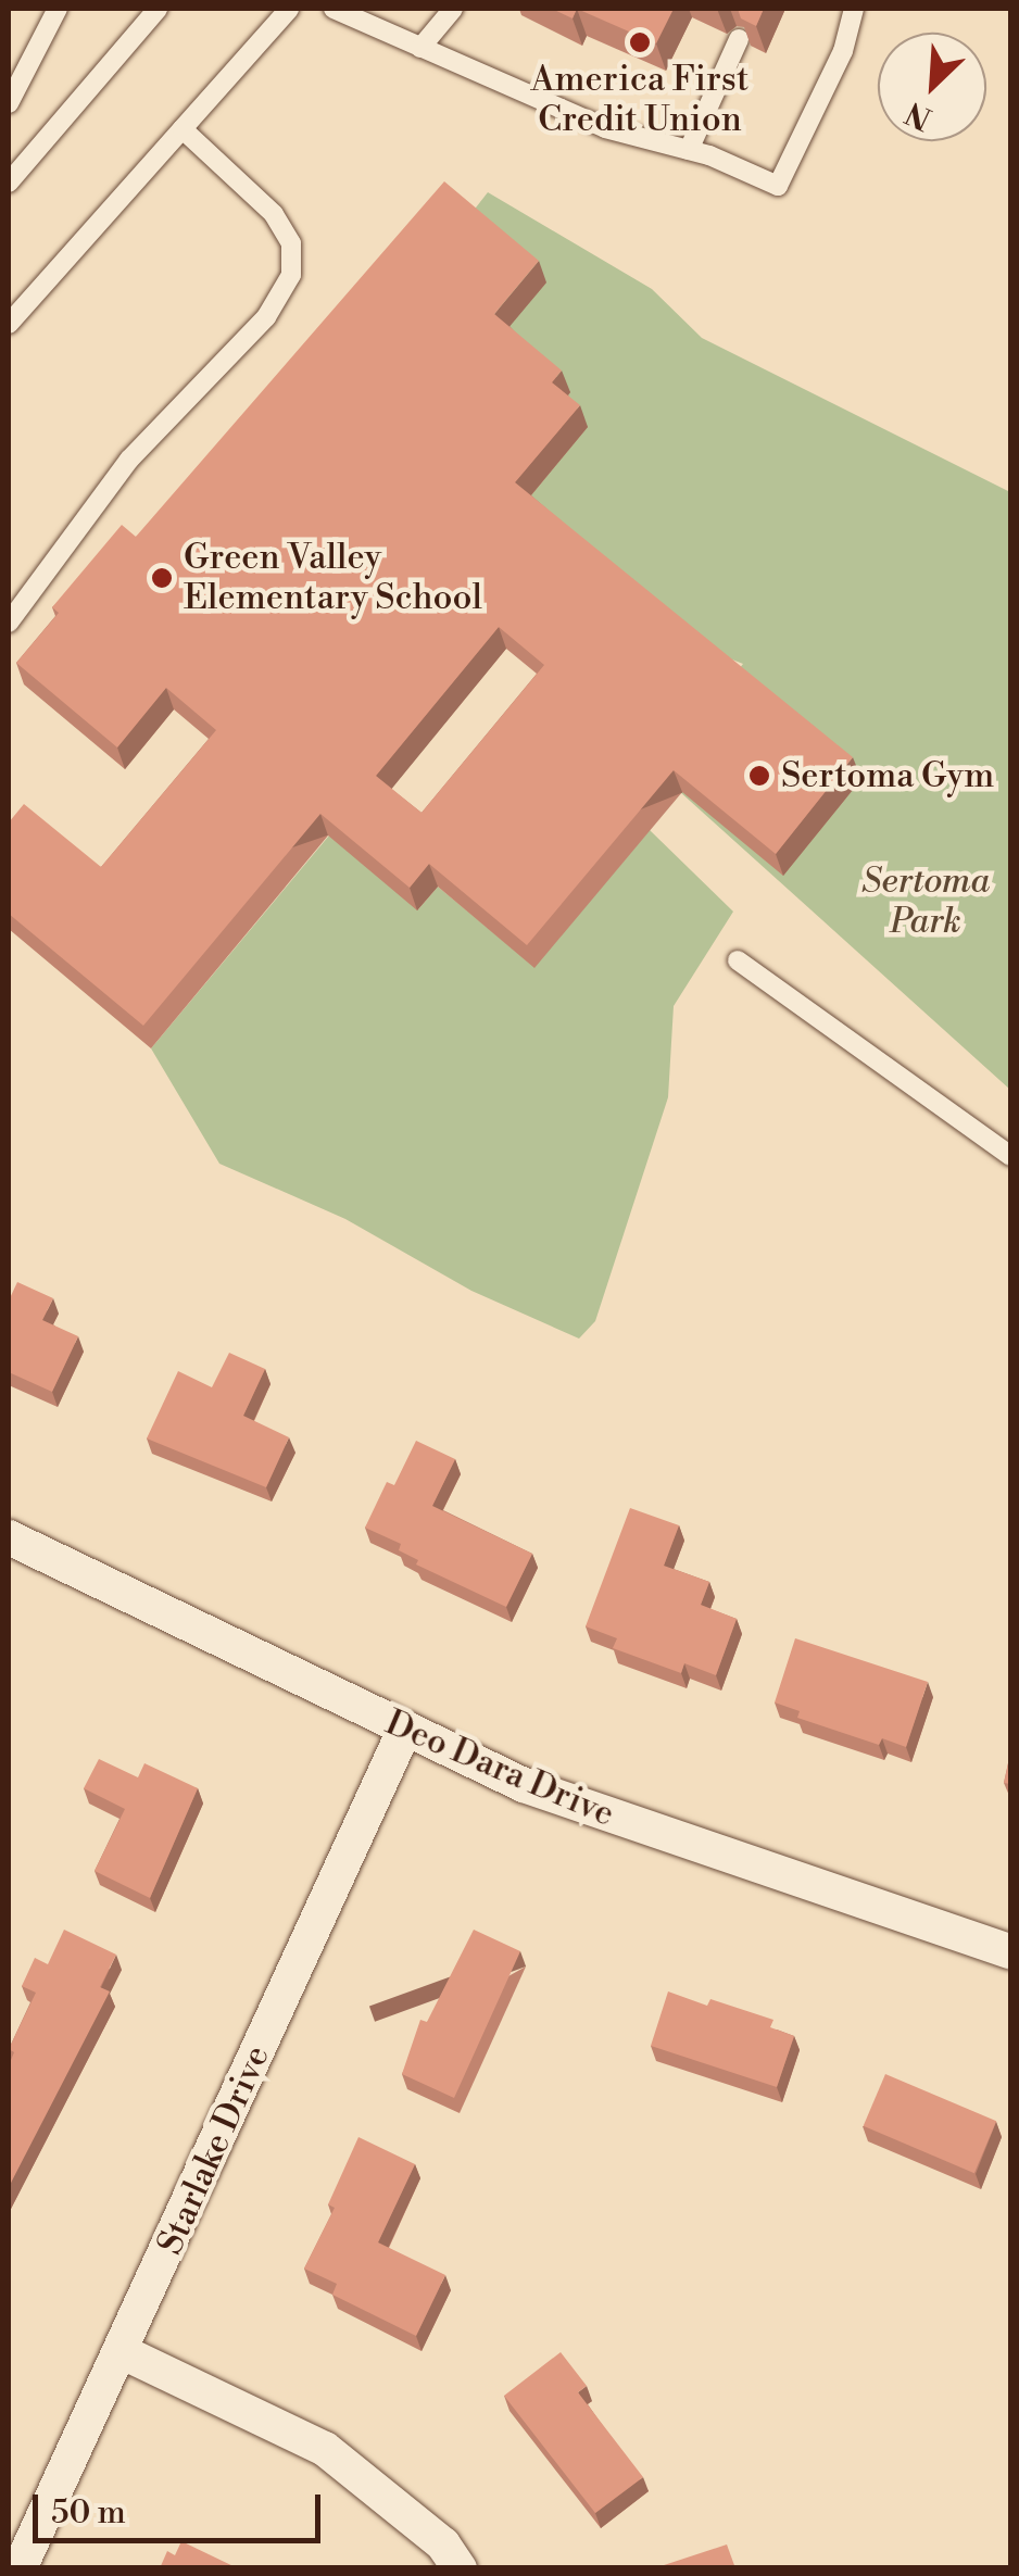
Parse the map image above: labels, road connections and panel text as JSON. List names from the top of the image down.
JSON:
{
  "streets": {
    "street": ["Deo Dara Drive", "Starlake Drive"]
  },
  "crossings": [
    ["Deo Dara Drive", "Starlake Drive"]
  ],
  "parks": ["Sertoma Park"],
  "places": ["America First Credit Union", "Green Valley Elementary School", "Sertoma Gym"],
  "scale_bar": "50 m",
  "north": "bottom left"
}
